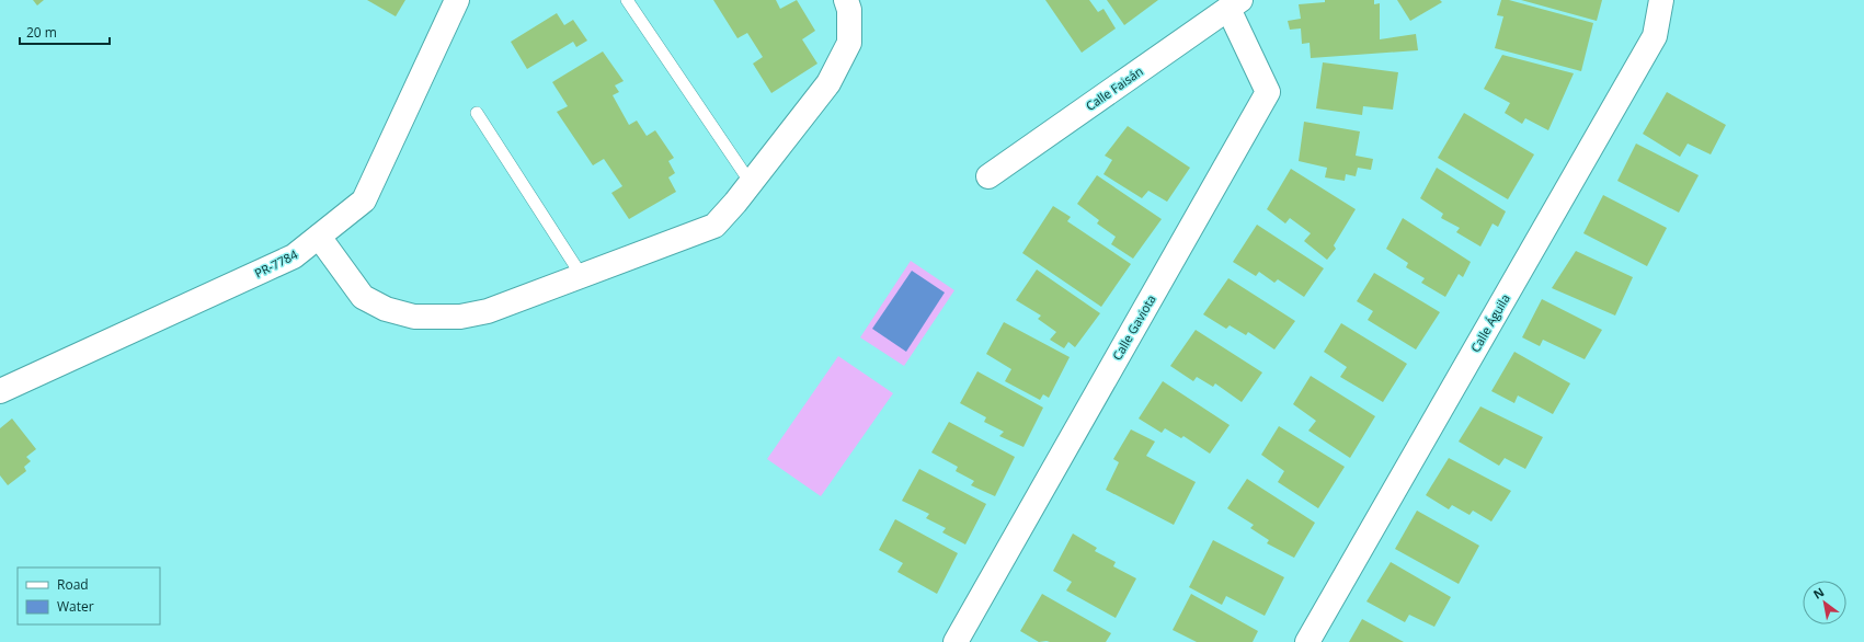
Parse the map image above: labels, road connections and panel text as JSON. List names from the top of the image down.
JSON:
{
  "streets": {
    "street": [
      "Calle Faisán",
      "PR-7784",
      "Calle Águila",
      "Calle Gaviota"
    ]
  },
  "crossings": [
    ["Calle Faisán", "Calle Gaviota"]
  ],
  "legend": ["Road", "Water"],
  "scale_bar": "20 m",
  "north": "top left"
}
